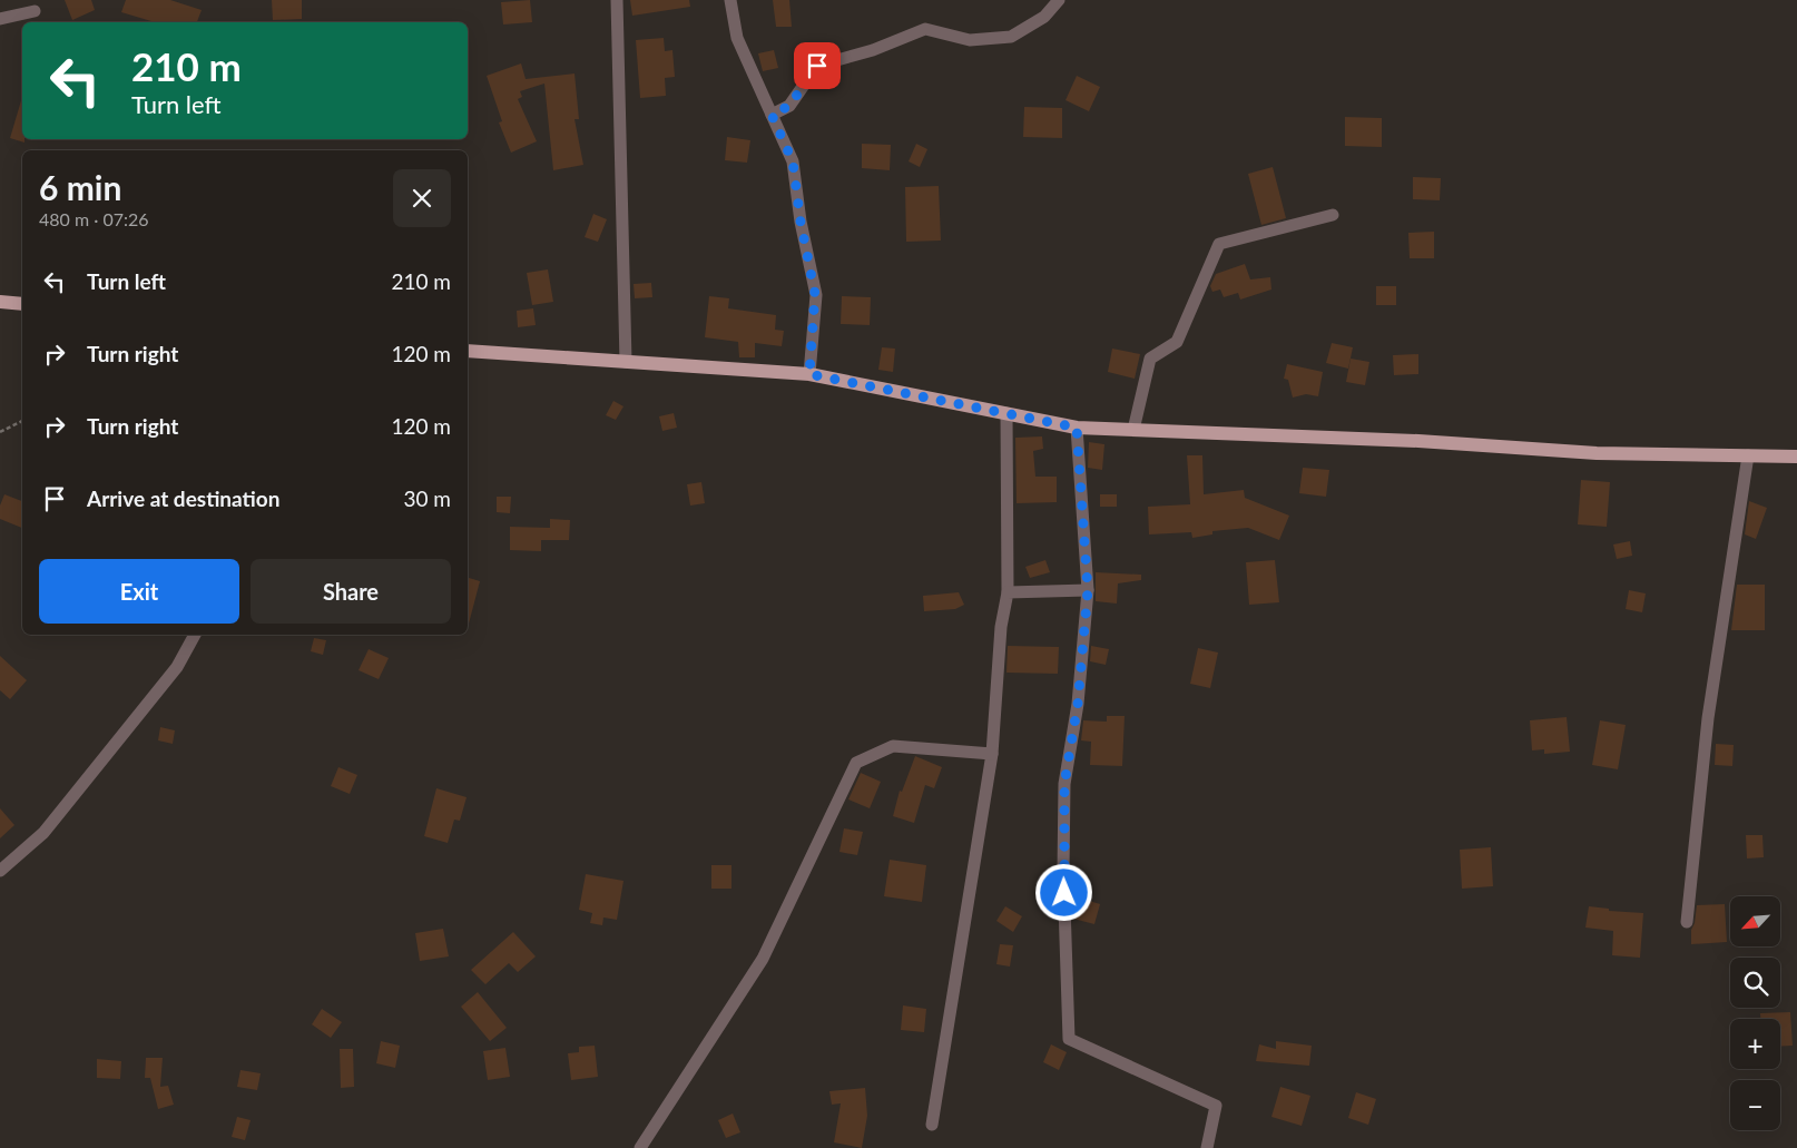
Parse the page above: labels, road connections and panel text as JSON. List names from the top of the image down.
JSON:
{
  "north": "bottom left",
  "page": {
    "turn": ["210 m", "Turn left"],
    "heading": ["6 min", "480 m · 07:26"],
    "list": [
      {
        "name": "Turn left",
        "value": "210 m"
      },
      {
        "name": "Turn right",
        "value": "120 m"
      },
      {
        "name": "Turn right",
        "value": "120 m"
      },
      {
        "name": "Arrive at destination",
        "value": "30 m"
      }
    ],
    "buttons": ["Exit", "Share"],
    "map_buttons": ["+", "−"]
  }
}
